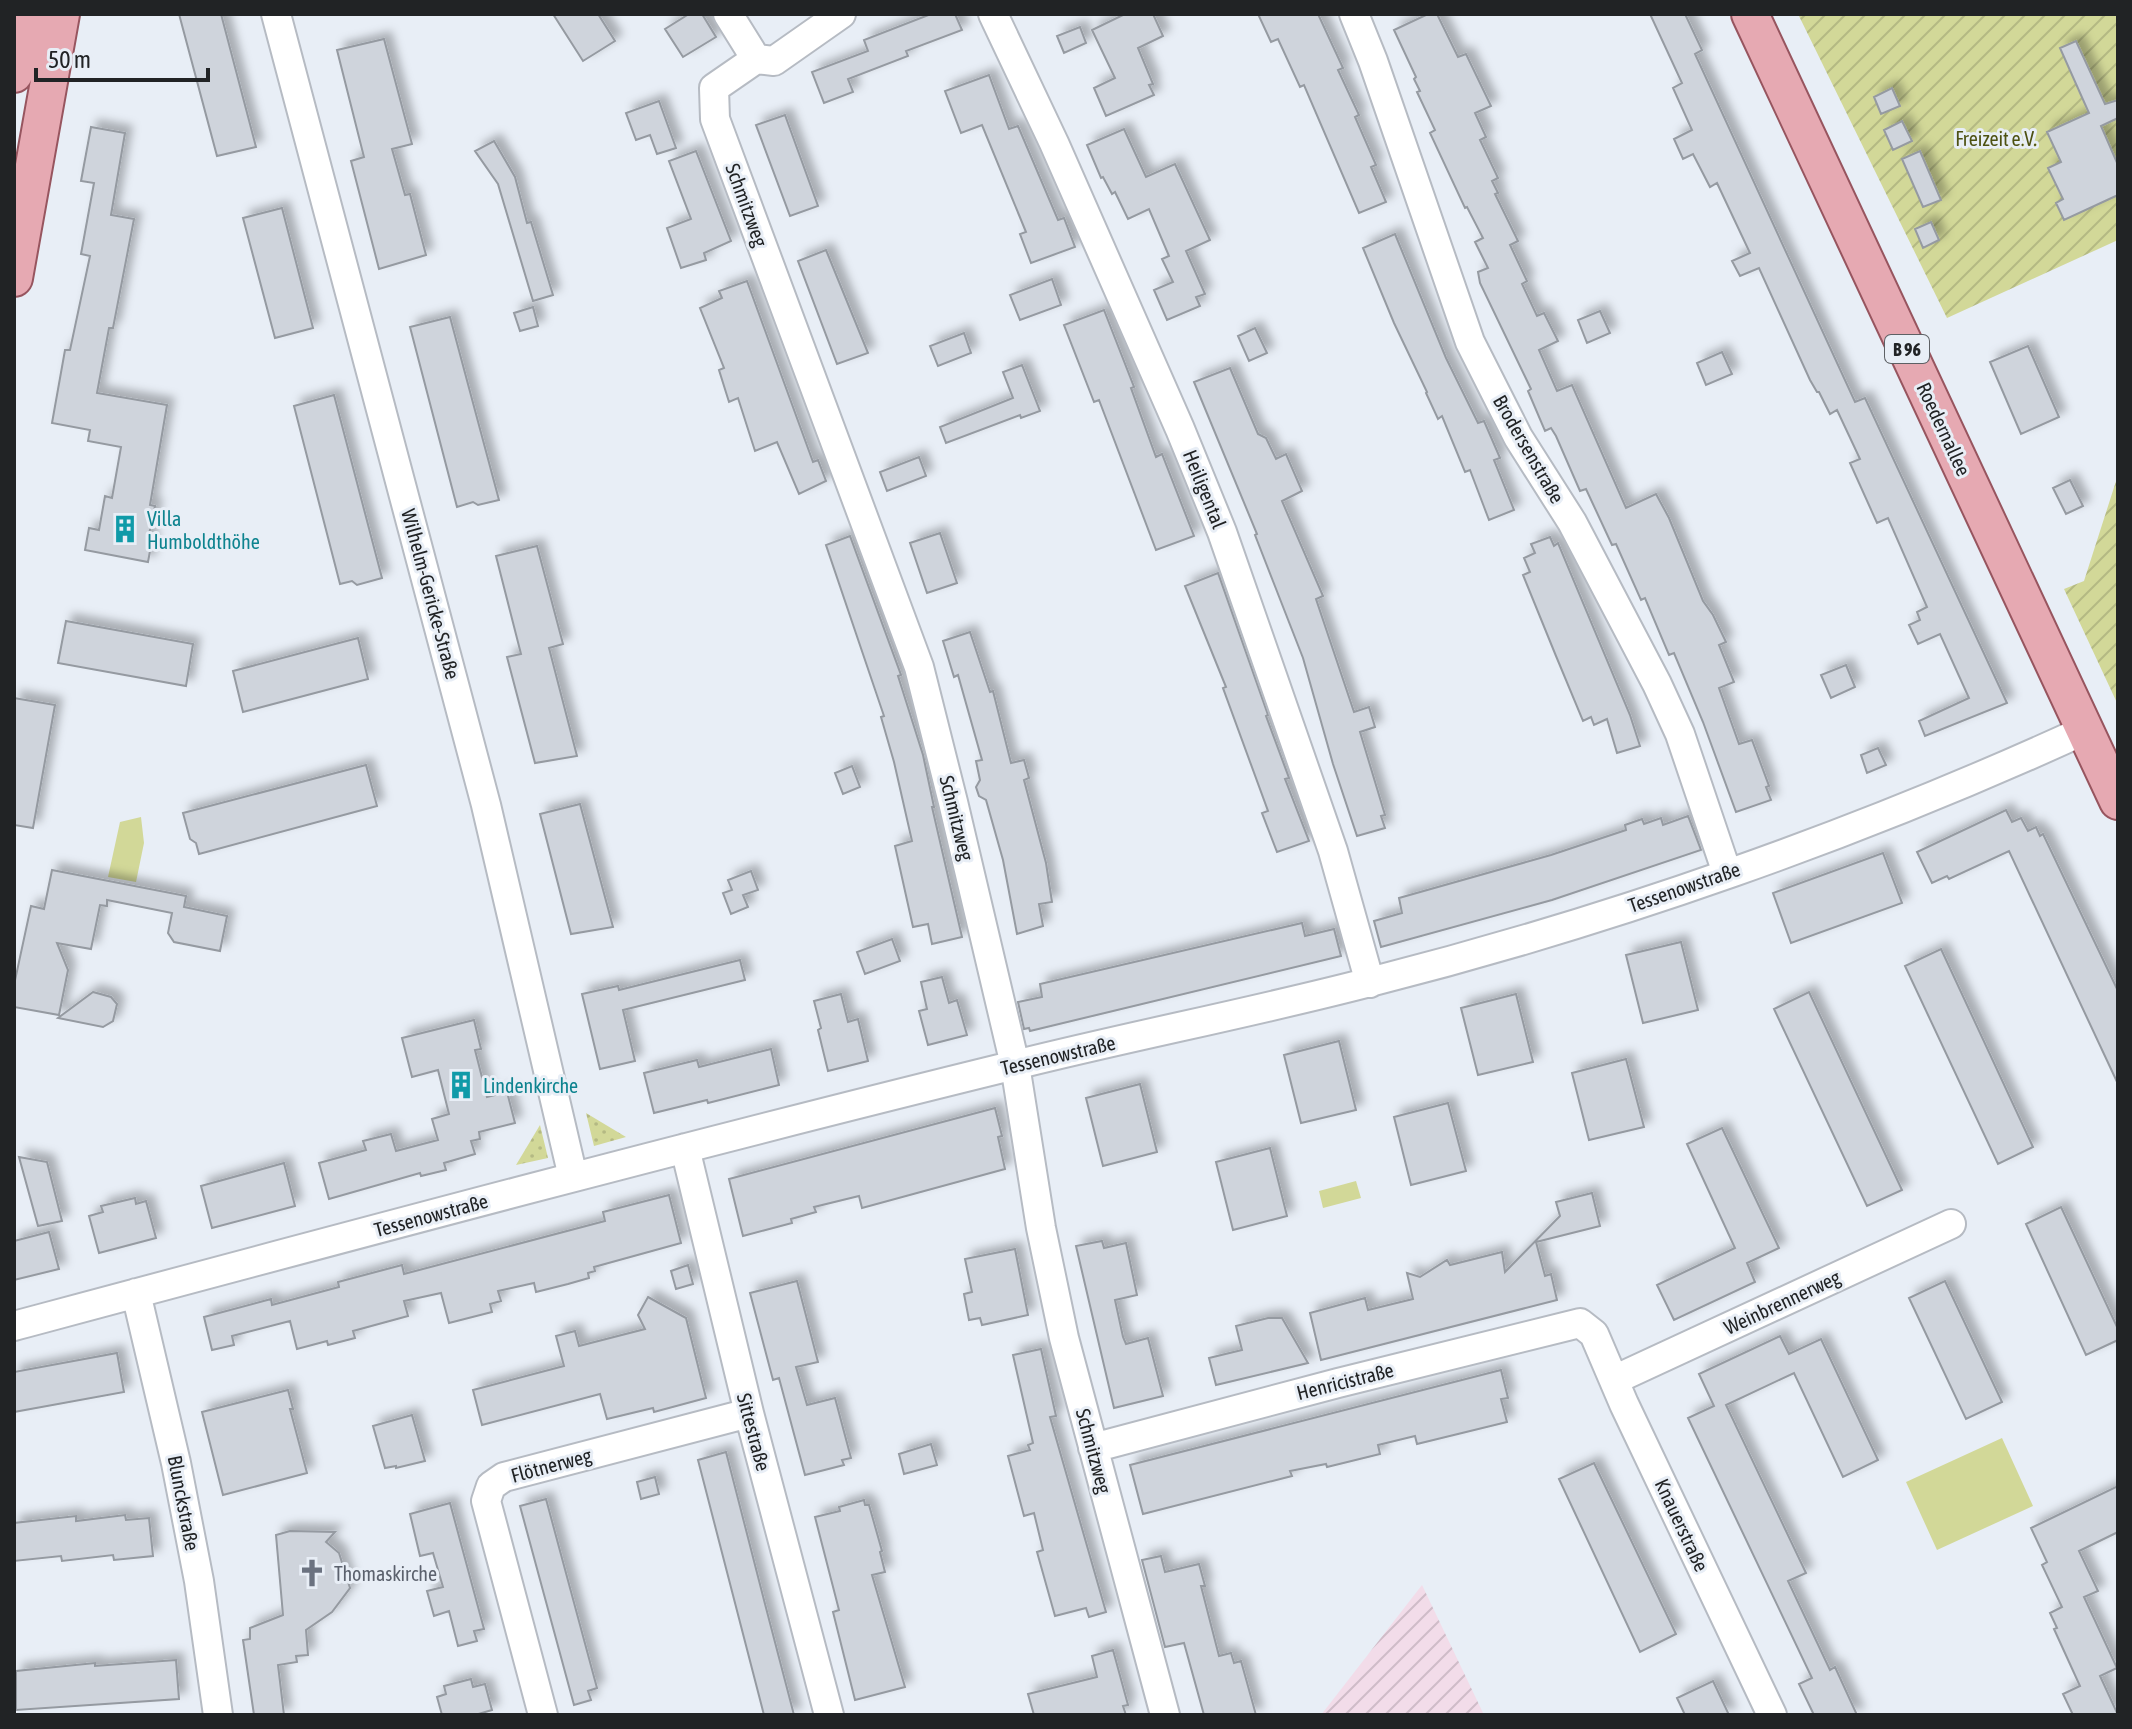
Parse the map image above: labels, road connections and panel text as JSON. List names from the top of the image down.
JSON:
{
  "streets": {
    "main road": ["B 96", "Roedernallee"],
    "street": [
      "Schmitzweg",
      "Brodersenstraße",
      "Heiligental",
      "Wilhelm-Gericke-Straße",
      "Tessenowstraße",
      "Weinbrennerweg",
      "Henricistraße",
      "Sittestraße",
      "Flötnerweg",
      "Blunckstraße",
      "Knauerstraße"
    ]
  },
  "crossings": [
    ["Schmitzweg", "Tessenowstraße"],
    ["Schmitzweg", "Henricistraße"],
    ["Roedernallee", "Tessenowstraße"],
    ["Brodersenstraße", "Tessenowstraße"],
    ["Heiligental", "Tessenowstraße"],
    ["Wilhelm-Gericke-Straße", "Tessenowstraße"],
    ["Tessenowstraße", "Sittestraße"],
    ["Tessenowstraße", "Blunckstraße"],
    ["Weinbrennerweg", "Knauerstraße"],
    ["Henricistraße", "Knauerstraße"],
    ["Sittestraße", "Flötnerweg"]
  ],
  "parks": ["Freizeit e.V."],
  "places": {
    "building": ["Villa Humboldthöhe", "Lindenkirche"],
    "church": ["Thomaskirche"]
  },
  "scale_bar": "50 m"
}
